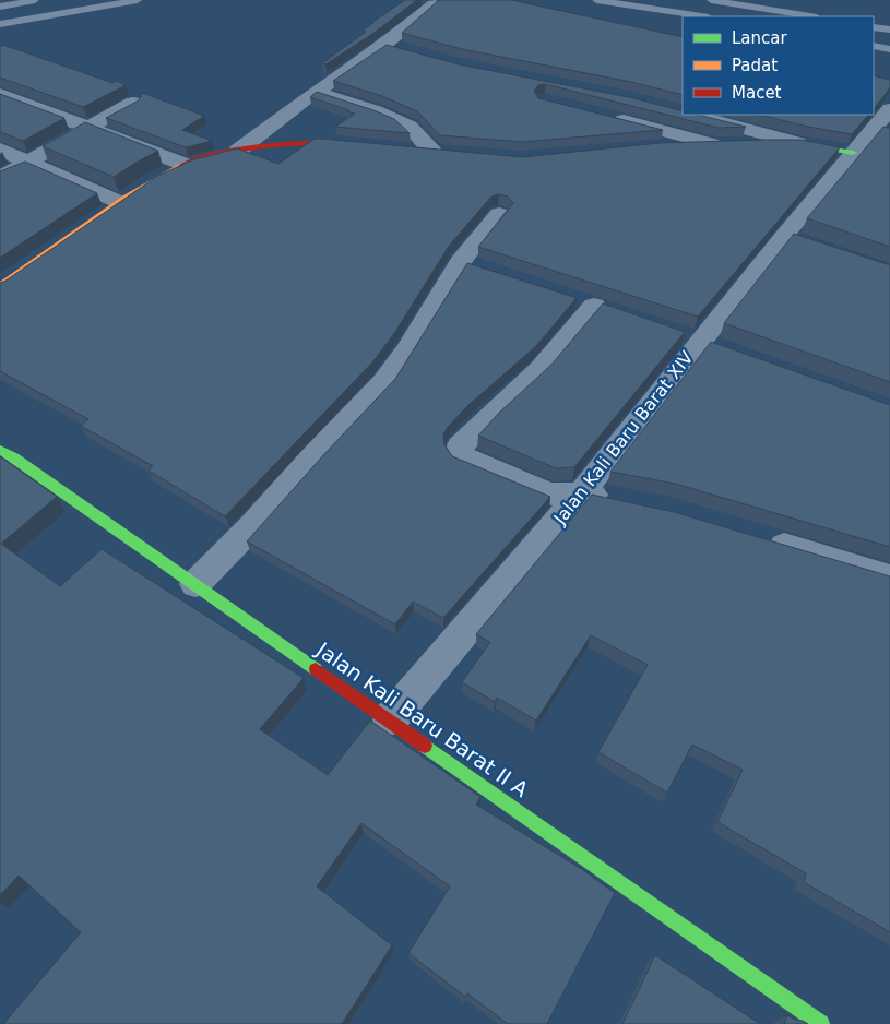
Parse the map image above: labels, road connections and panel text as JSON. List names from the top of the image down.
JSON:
{
  "streets": {
    "street": ["Jalan Kali Baru Barat XIV", "Jalan Kali Baru Barat II A"]
  },
  "crossings": [
    ["Jalan Kali Baru Barat XIV", "Jalan Kali Baru Barat II A"]
  ],
  "legend": ["Lancar", "Padat", "Macet"]
}
